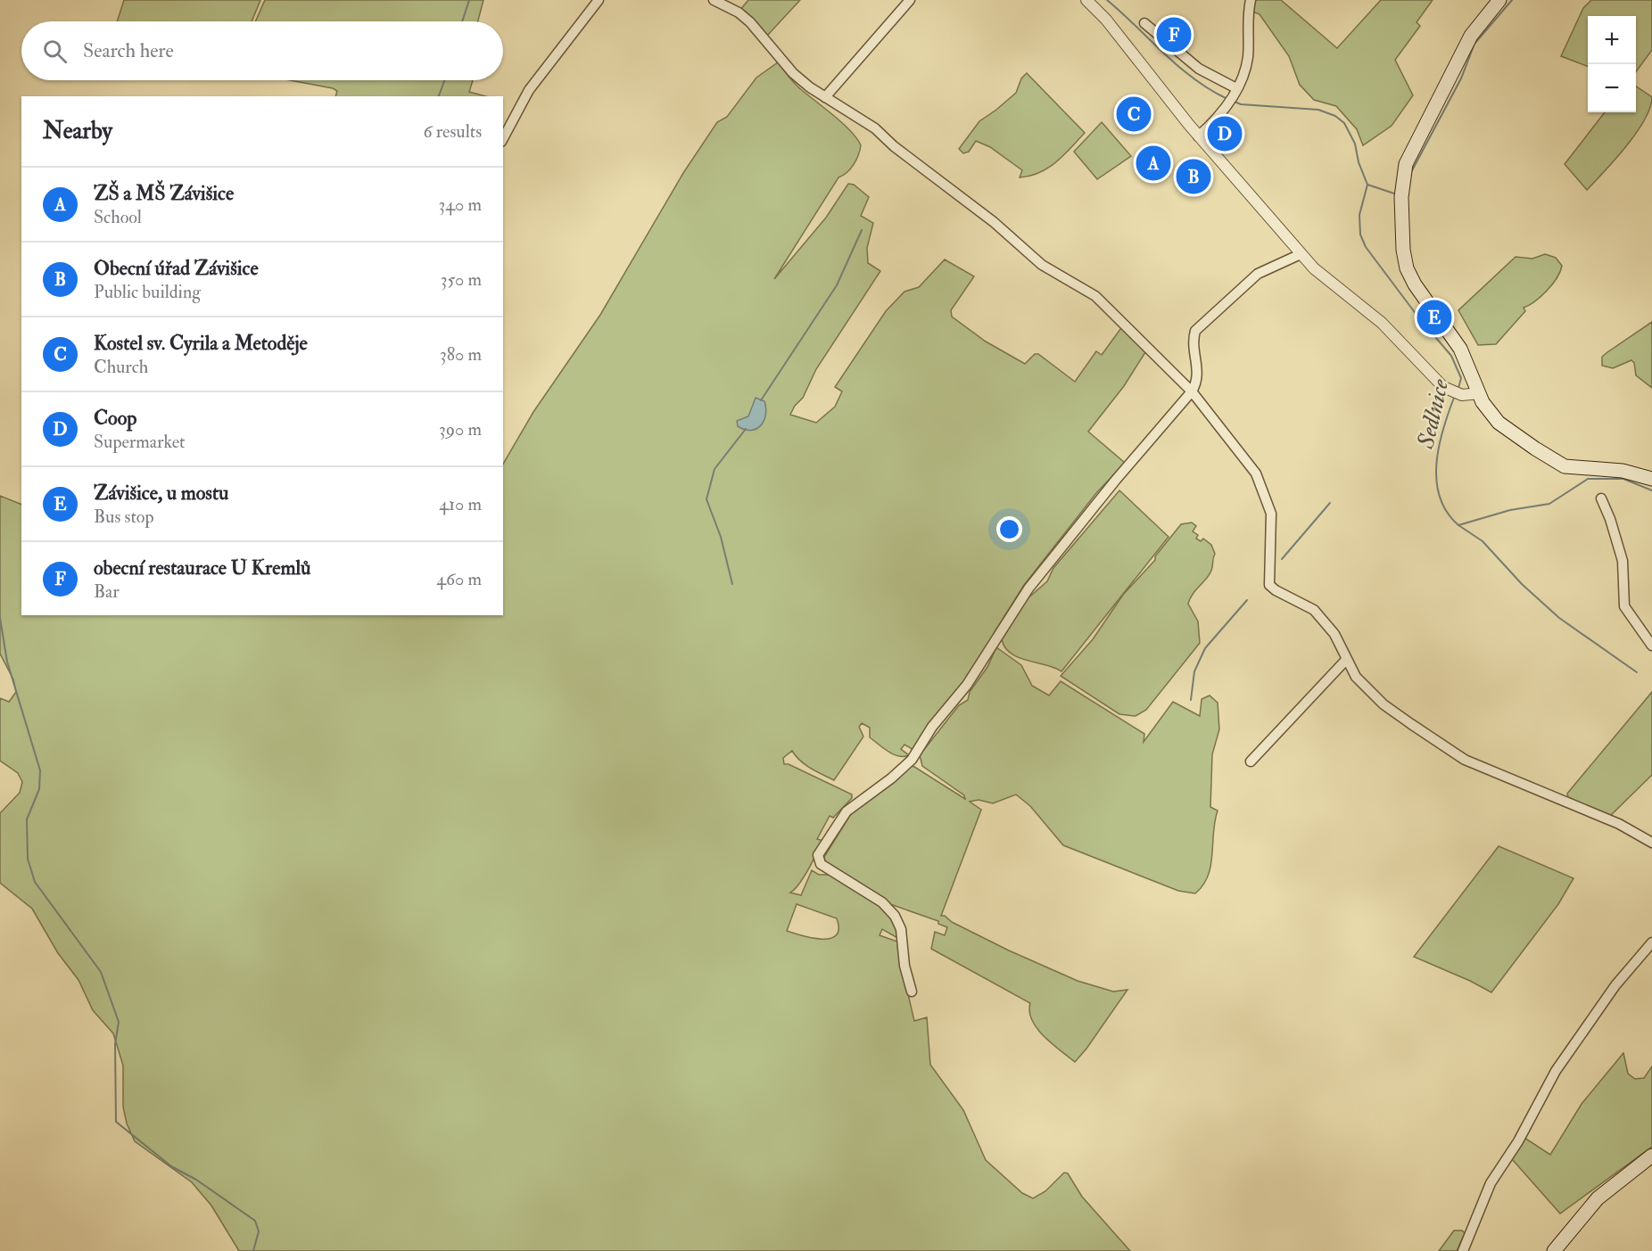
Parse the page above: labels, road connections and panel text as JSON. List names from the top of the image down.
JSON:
{
  "water": ["Sedlnice"],
  "page": {
    "pins": [
      "F",
      "C",
      "D",
      "A",
      "B",
      "E"
    ],
    "map_buttons": ["+", "−"],
    "search": "Search here",
    "heading": ["Nearby", "6 results"],
    "list": [
      {
        "mark": "A",
        "name": "ZŠ a MŠ Závišice",
        "note": "School",
        "value": "340 m"
      },
      {
        "mark": "B",
        "name": "Obecní úřad Závišice",
        "note": "Public building",
        "value": "350 m"
      },
      {
        "mark": "C",
        "name": "Kostel sv. Cyrila a Metoděje",
        "note": "Church",
        "value": "380 m"
      },
      {
        "mark": "D",
        "name": "Coop",
        "note": "Supermarket",
        "value": "390 m"
      },
      {
        "mark": "E",
        "name": "Závišice, u mostu",
        "note": "Bus stop",
        "value": "410 m"
      },
      {
        "mark": "F",
        "name": "obecní restaurace U Kremlů",
        "note": "Bar",
        "value": "460 m"
      }
    ]
  }
}
